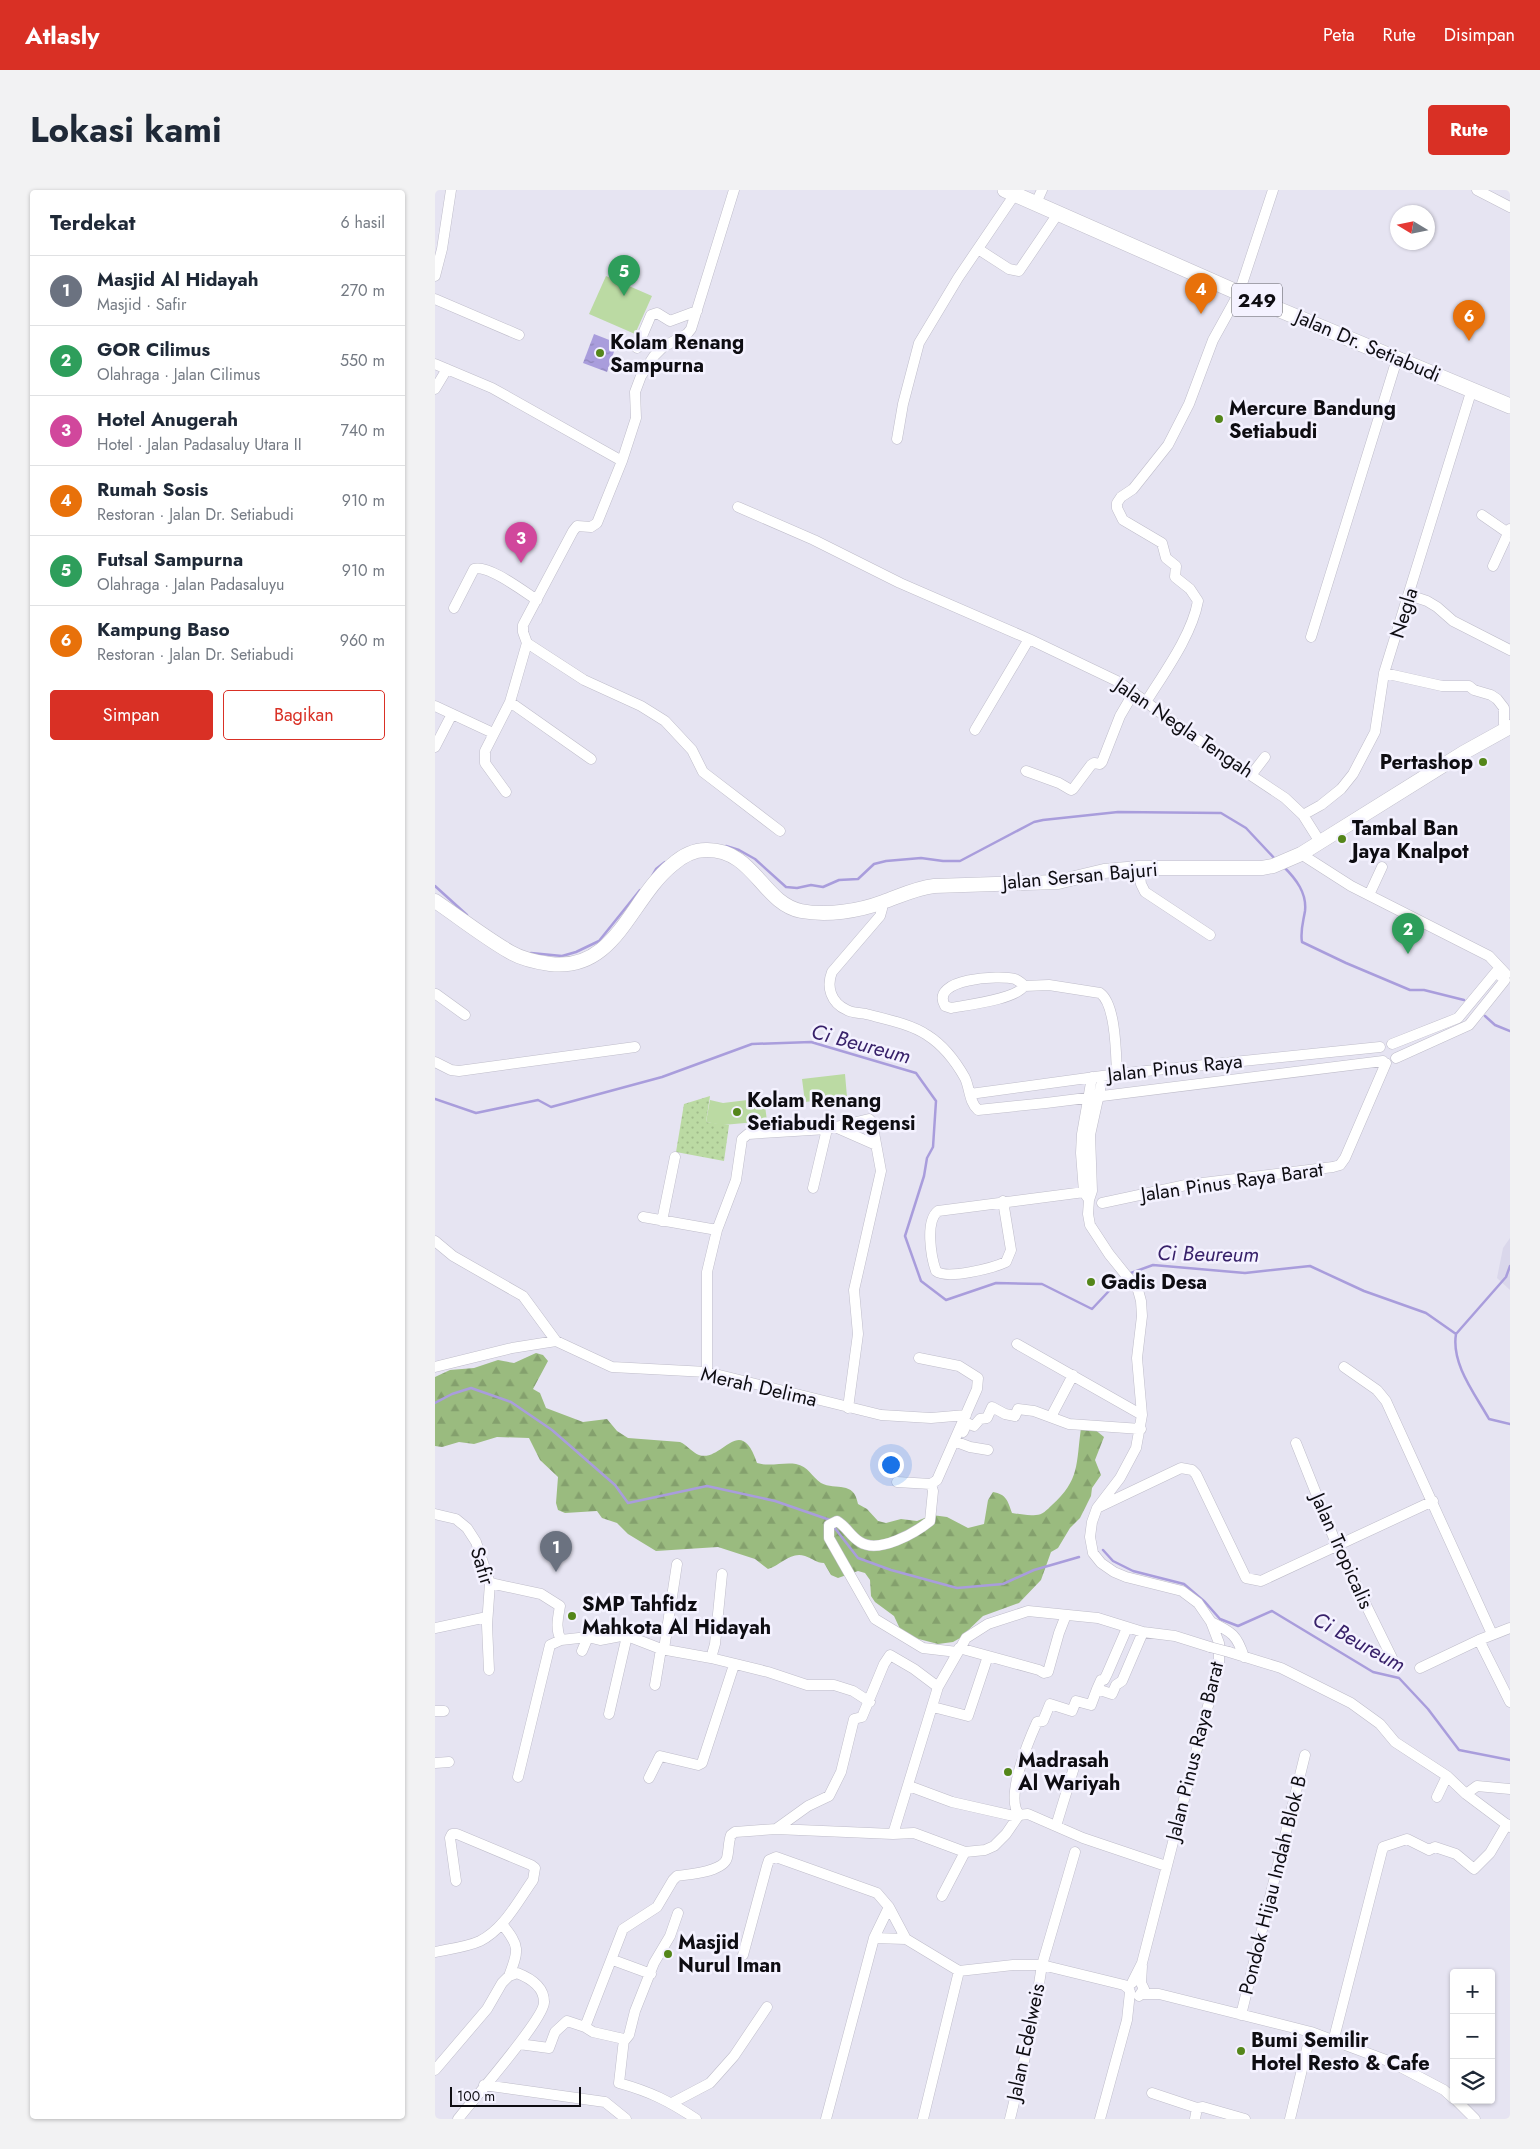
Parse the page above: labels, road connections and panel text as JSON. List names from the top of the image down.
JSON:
{
  "streets": {
    "main road": ["249", "Jalan Dr. Setiabudi", "Jalan Sersan Bajuri"],
    "street": [
      "Negla",
      "Jalan Negla Tengah",
      "Jalan Pinus Raya",
      "Jalan Pinus Raya Barat",
      "Merah Delima",
      "Jalan Tropicalis",
      "Safir",
      "Pondok Hijau Indah Blok B",
      "Jalan Edelweis"
    ]
  },
  "crossings": [
    ["Jalan Dr. Setiabudi", "Negla"],
    ["Negla", "Jalan Negla Tengah"],
    ["Jalan Negla Tengah", "Jalan Sersan Bajuri"],
    ["Jalan Pinus Raya", "Jalan Pinus Raya Barat"]
  ],
  "water": ["Ci Beureum"],
  "places": [
    "Kolam Renang Sampurna",
    "Mercure Bandung Setiabudi",
    "Pertashop",
    "Tambal Ban Jaya Knalpot",
    "Kolam Renang Setiabudi Regensi",
    "Gadis Desa",
    "SMP Tahfidz Mahkota Al Hidayah",
    "Madrasah Al Wariyah",
    "Masjid Nurul Iman",
    "Bumi Semilir Hotel Resto & Cafe"
  ],
  "scale_bar": "100 m",
  "north": "left",
  "page": {
    "header": "Atlasly",
    "nav": ["Peta", "Rute", "Disimpan"],
    "title": "Lokasi kami",
    "buttons": [
      "Rute",
      ["Simpan", "Bagikan"]
    ],
    "heading": ["Terdekat", "6 hasil"],
    "list": [
      {
        "mark": "1",
        "name": "Masjid Al Hidayah",
        "note": "Masjid · Safir",
        "value": "270 m"
      },
      {
        "mark": "2",
        "name": "GOR Cilimus",
        "note": "Olahraga · Jalan Cilimus",
        "value": "550 m"
      },
      {
        "mark": "3",
        "name": "Hotel Anugerah",
        "note": "Hotel · Jalan Padasaluy Utara II",
        "value": "740 m"
      },
      {
        "mark": "4",
        "name": "Rumah Sosis",
        "note": "Restoran · Jalan Dr. Setiabudi",
        "value": "910 m"
      },
      {
        "mark": "5",
        "name": "Futsal Sampurna",
        "note": "Olahraga · Jalan Padasaluyu",
        "value": "910 m"
      },
      {
        "mark": "6",
        "name": "Kampung Baso",
        "note": "Restoran · Jalan Dr. Setiabudi",
        "value": "960 m"
      }
    ],
    "pins": [
      "5",
      "4",
      "6",
      "3",
      "2",
      "1"
    ],
    "map_buttons": ["+", "−"],
    "scale": "100 m"
  }
}
